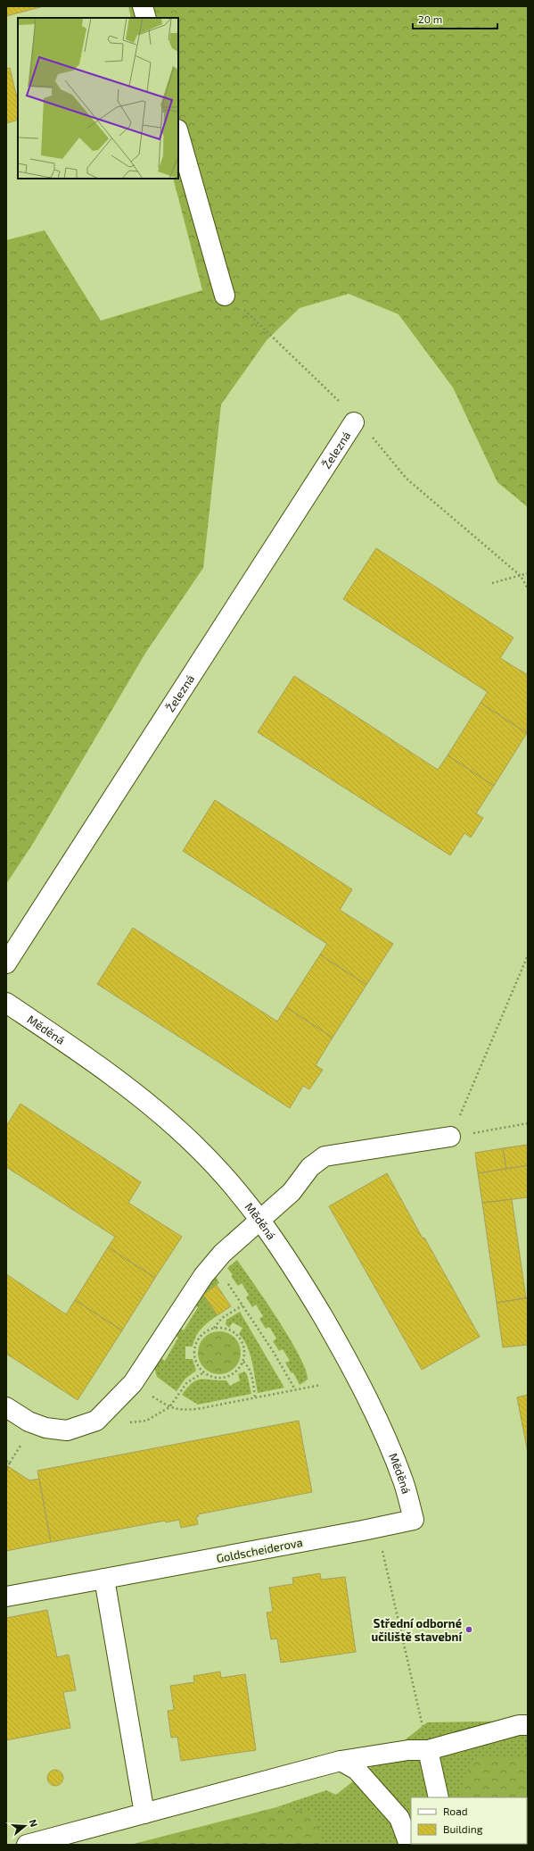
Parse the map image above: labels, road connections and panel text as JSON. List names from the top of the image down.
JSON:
{
  "streets": {
    "street": ["Železná", "Měděná", "Goldscheiderova"]
  },
  "crossings": [
    ["Měděná", "Goldscheiderova"]
  ],
  "places": ["Střední odborné učiliště stavební"],
  "legend": ["Road", "Building"],
  "scale_bar": "20 m",
  "north": "right"
}
